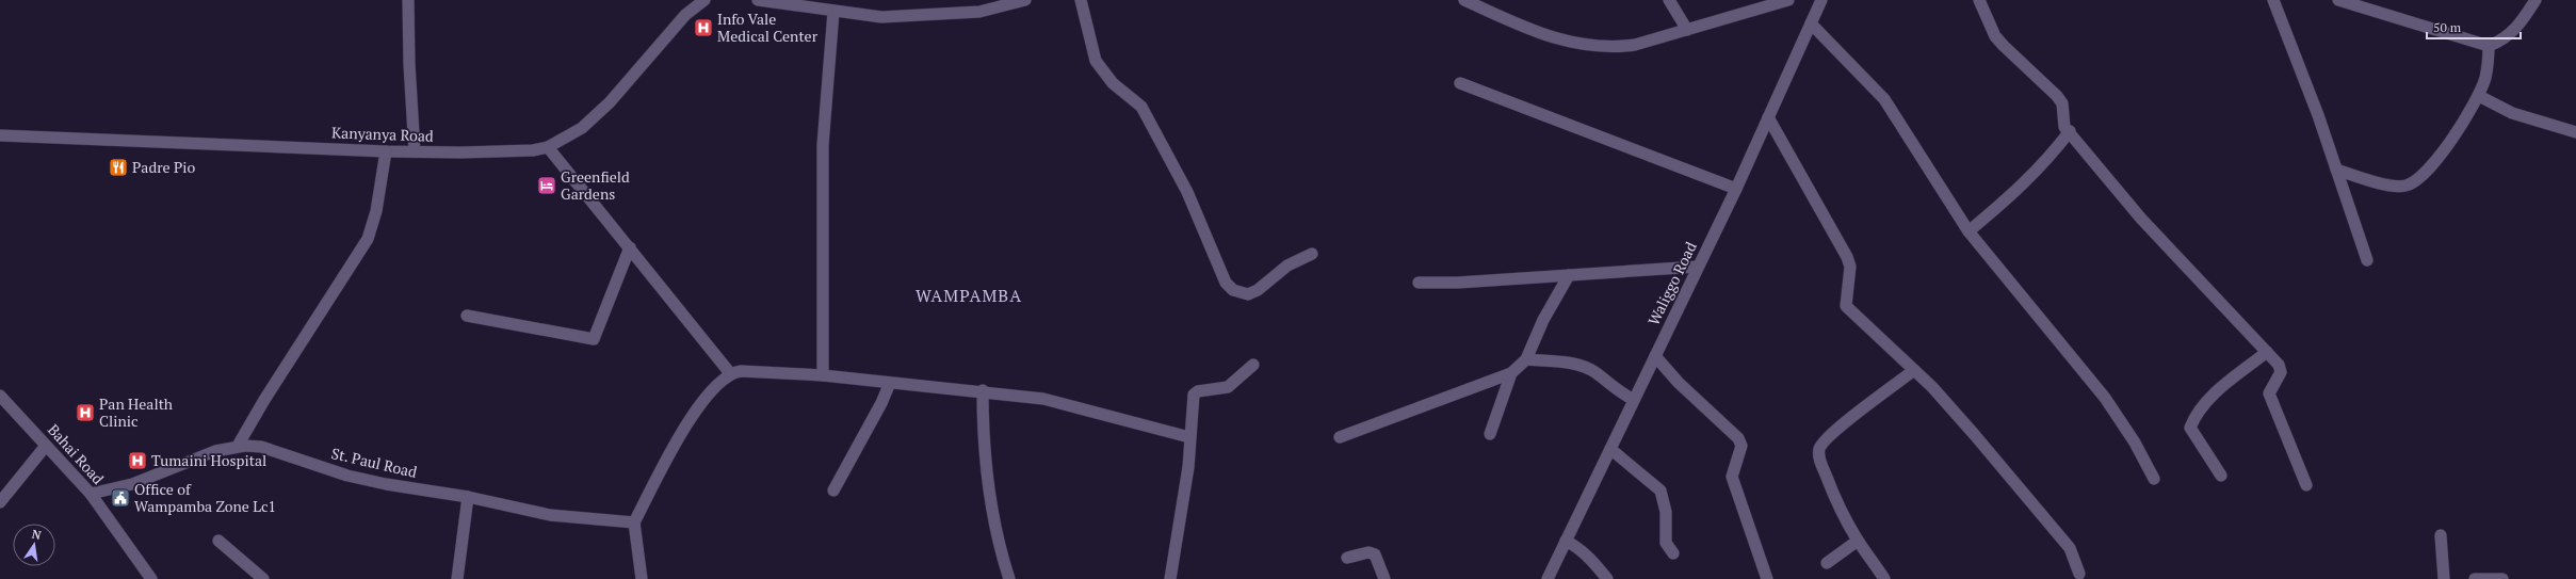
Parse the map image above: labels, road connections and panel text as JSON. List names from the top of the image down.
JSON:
{
  "streets": {
    "street": [
      "Kanyanya Road",
      "Waliggo Road",
      "Bahai Road",
      "St. Paul Road"
    ]
  },
  "crossings": [
    ["Bahai Road", "St. Paul Road"]
  ],
  "districts": ["WAMPAMBA"],
  "places": {
    "hospital": ["Info Vale Medical Center", "Pan Health Clinic", "Tumaini Hospital"],
    "restaurant": ["Padre Pio"],
    "hotel": ["Greenfield Gardens"],
    "public building": ["Office of Wampamba Zone Lc1"]
  },
  "scale_bar": "50 m",
  "north": "top"
}
